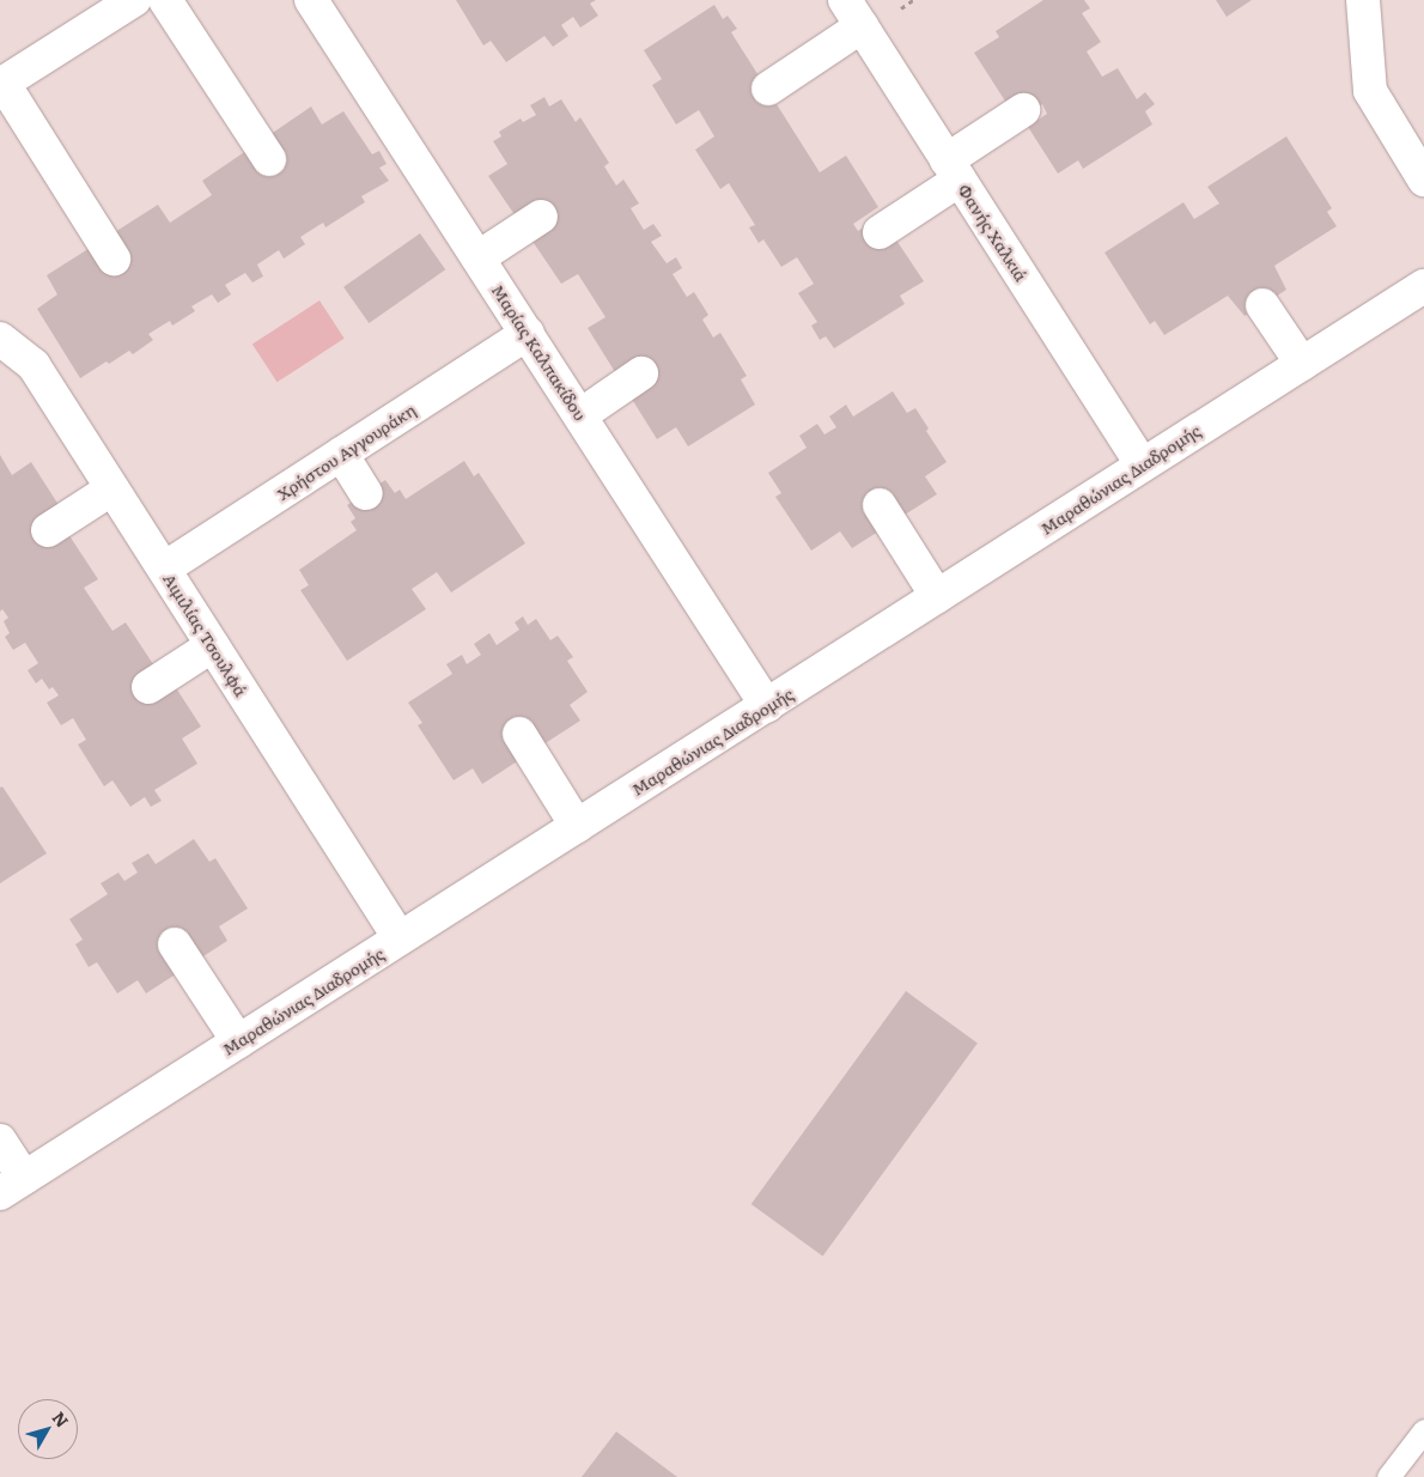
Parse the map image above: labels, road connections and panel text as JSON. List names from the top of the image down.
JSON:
{
  "streets": {
    "street": [
      "Φανής Χαλκιά",
      "Μαρίας Καλπακίδου",
      "Χρήστου Αγγουράκη",
      "Μαραθώνιας Διαδρομής",
      "Αιμιλίας Τσουλφά"
    ]
  },
  "crossings": [
    ["Φανής Χαλκιά", "Μαραθώνιας Διαδρομής"],
    ["Μαρίας Καλπακίδου", "Χρήστου Αγγουράκη"],
    ["Μαρίας Καλπακίδου", "Μαραθώνιας Διαδρομής"],
    ["Χρήστου Αγγουράκη", "Αιμιλίας Τσουλφά"],
    ["Μαραθώνιας Διαδρομής", "Αιμιλίας Τσουλφά"]
  ],
  "north": "top right"
}
